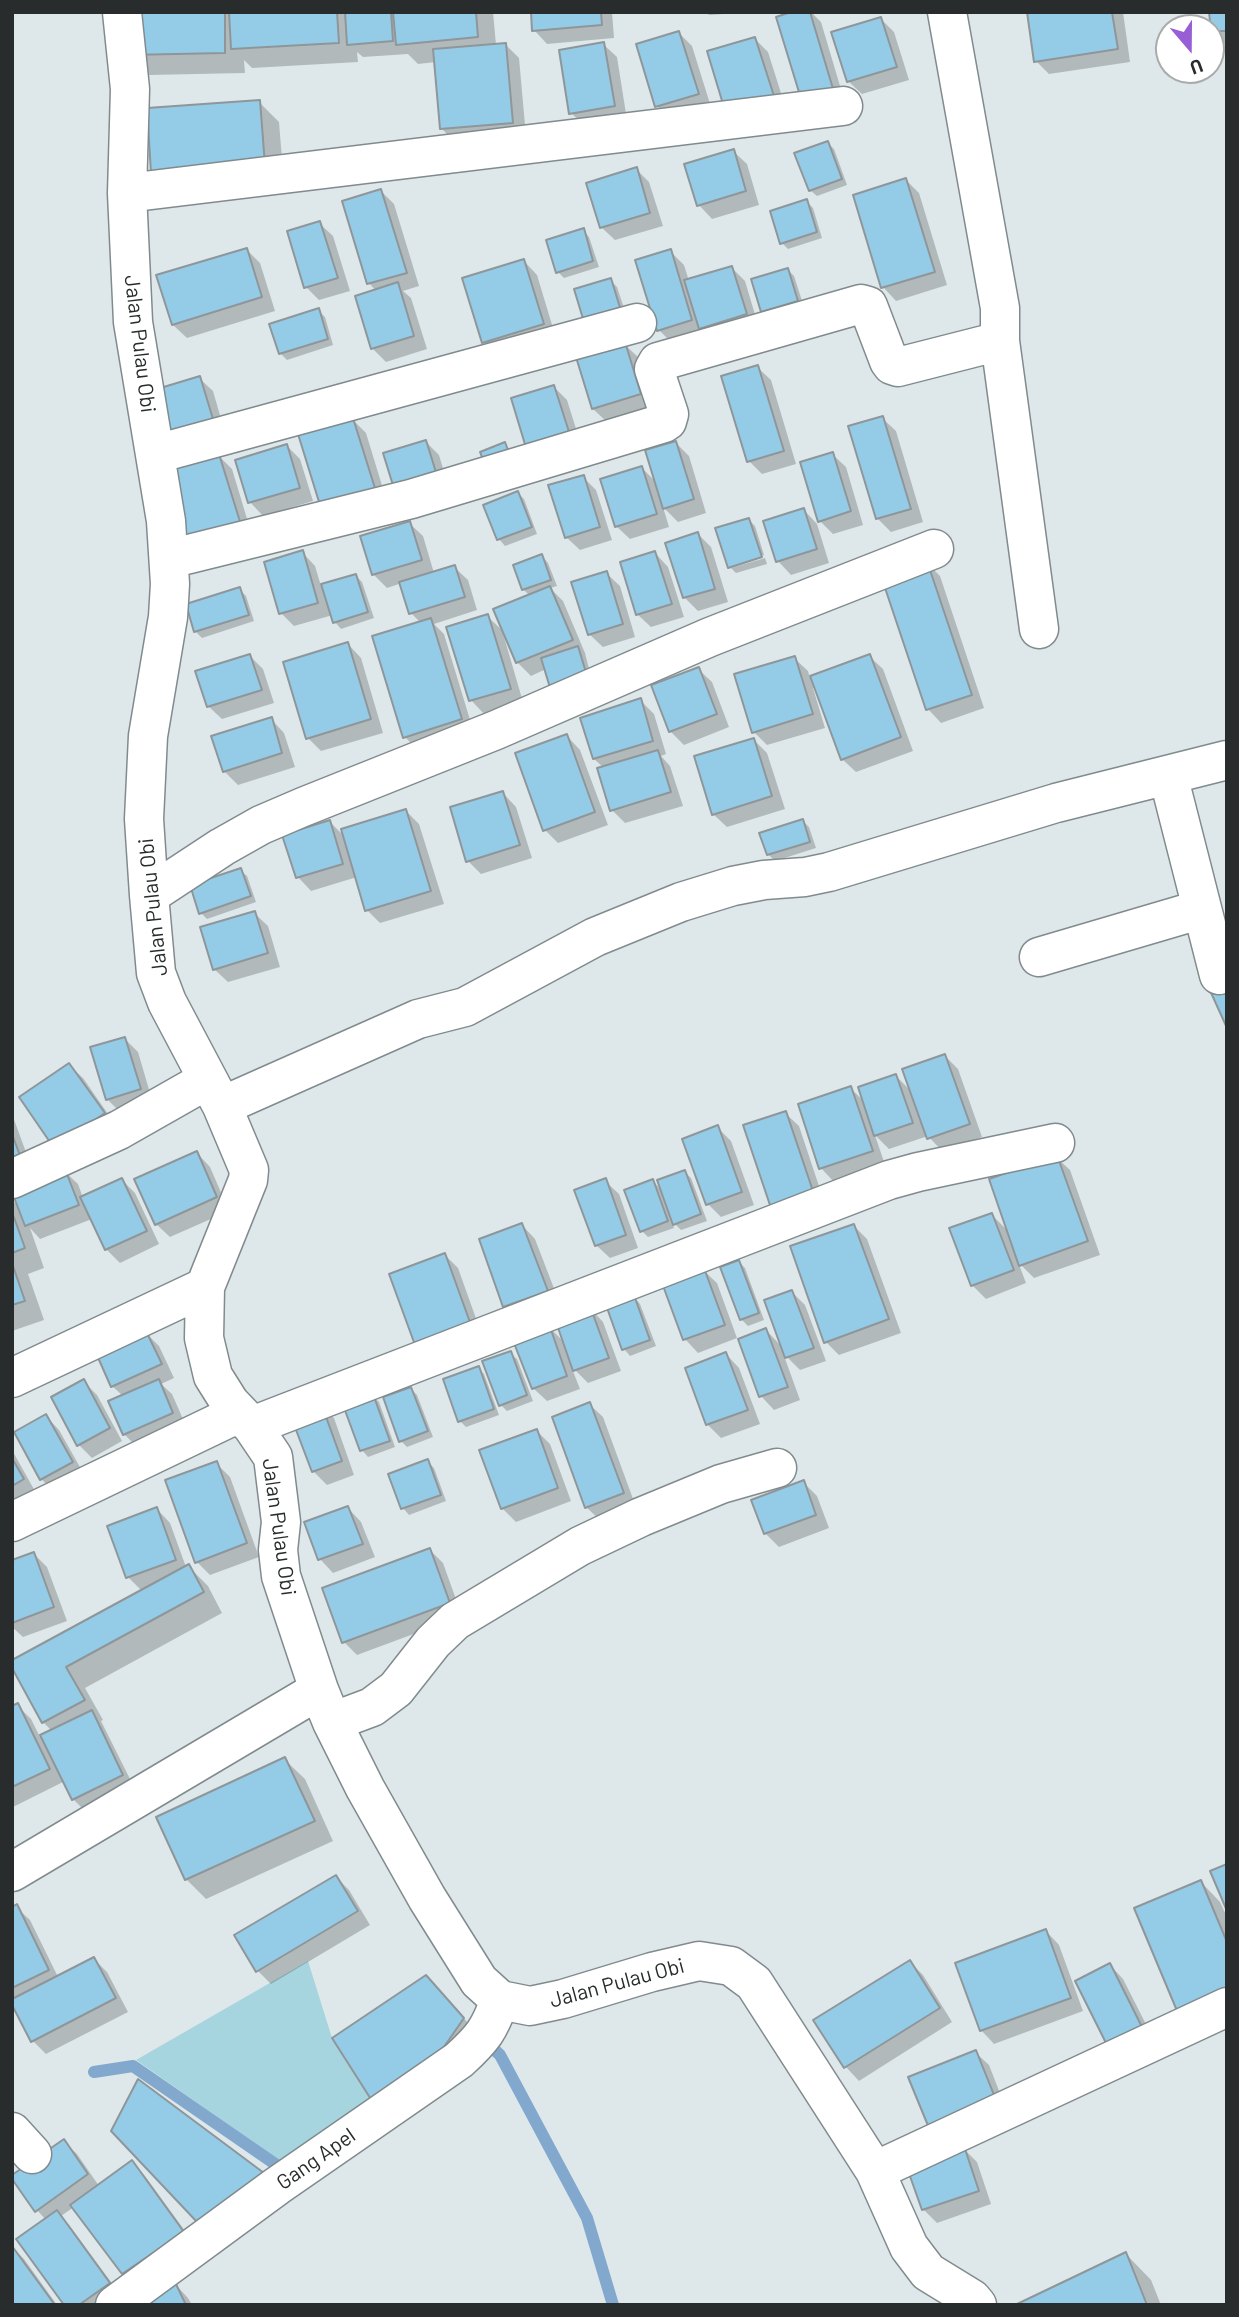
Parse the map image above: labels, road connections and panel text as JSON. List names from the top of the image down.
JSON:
{
  "streets": {
    "street": ["Jalan Pulau Obi", "Gang Apel"]
  },
  "crossings": [
    ["Jalan Pulau Obi", "Gang Apel"]
  ],
  "north": "bottom"
}
